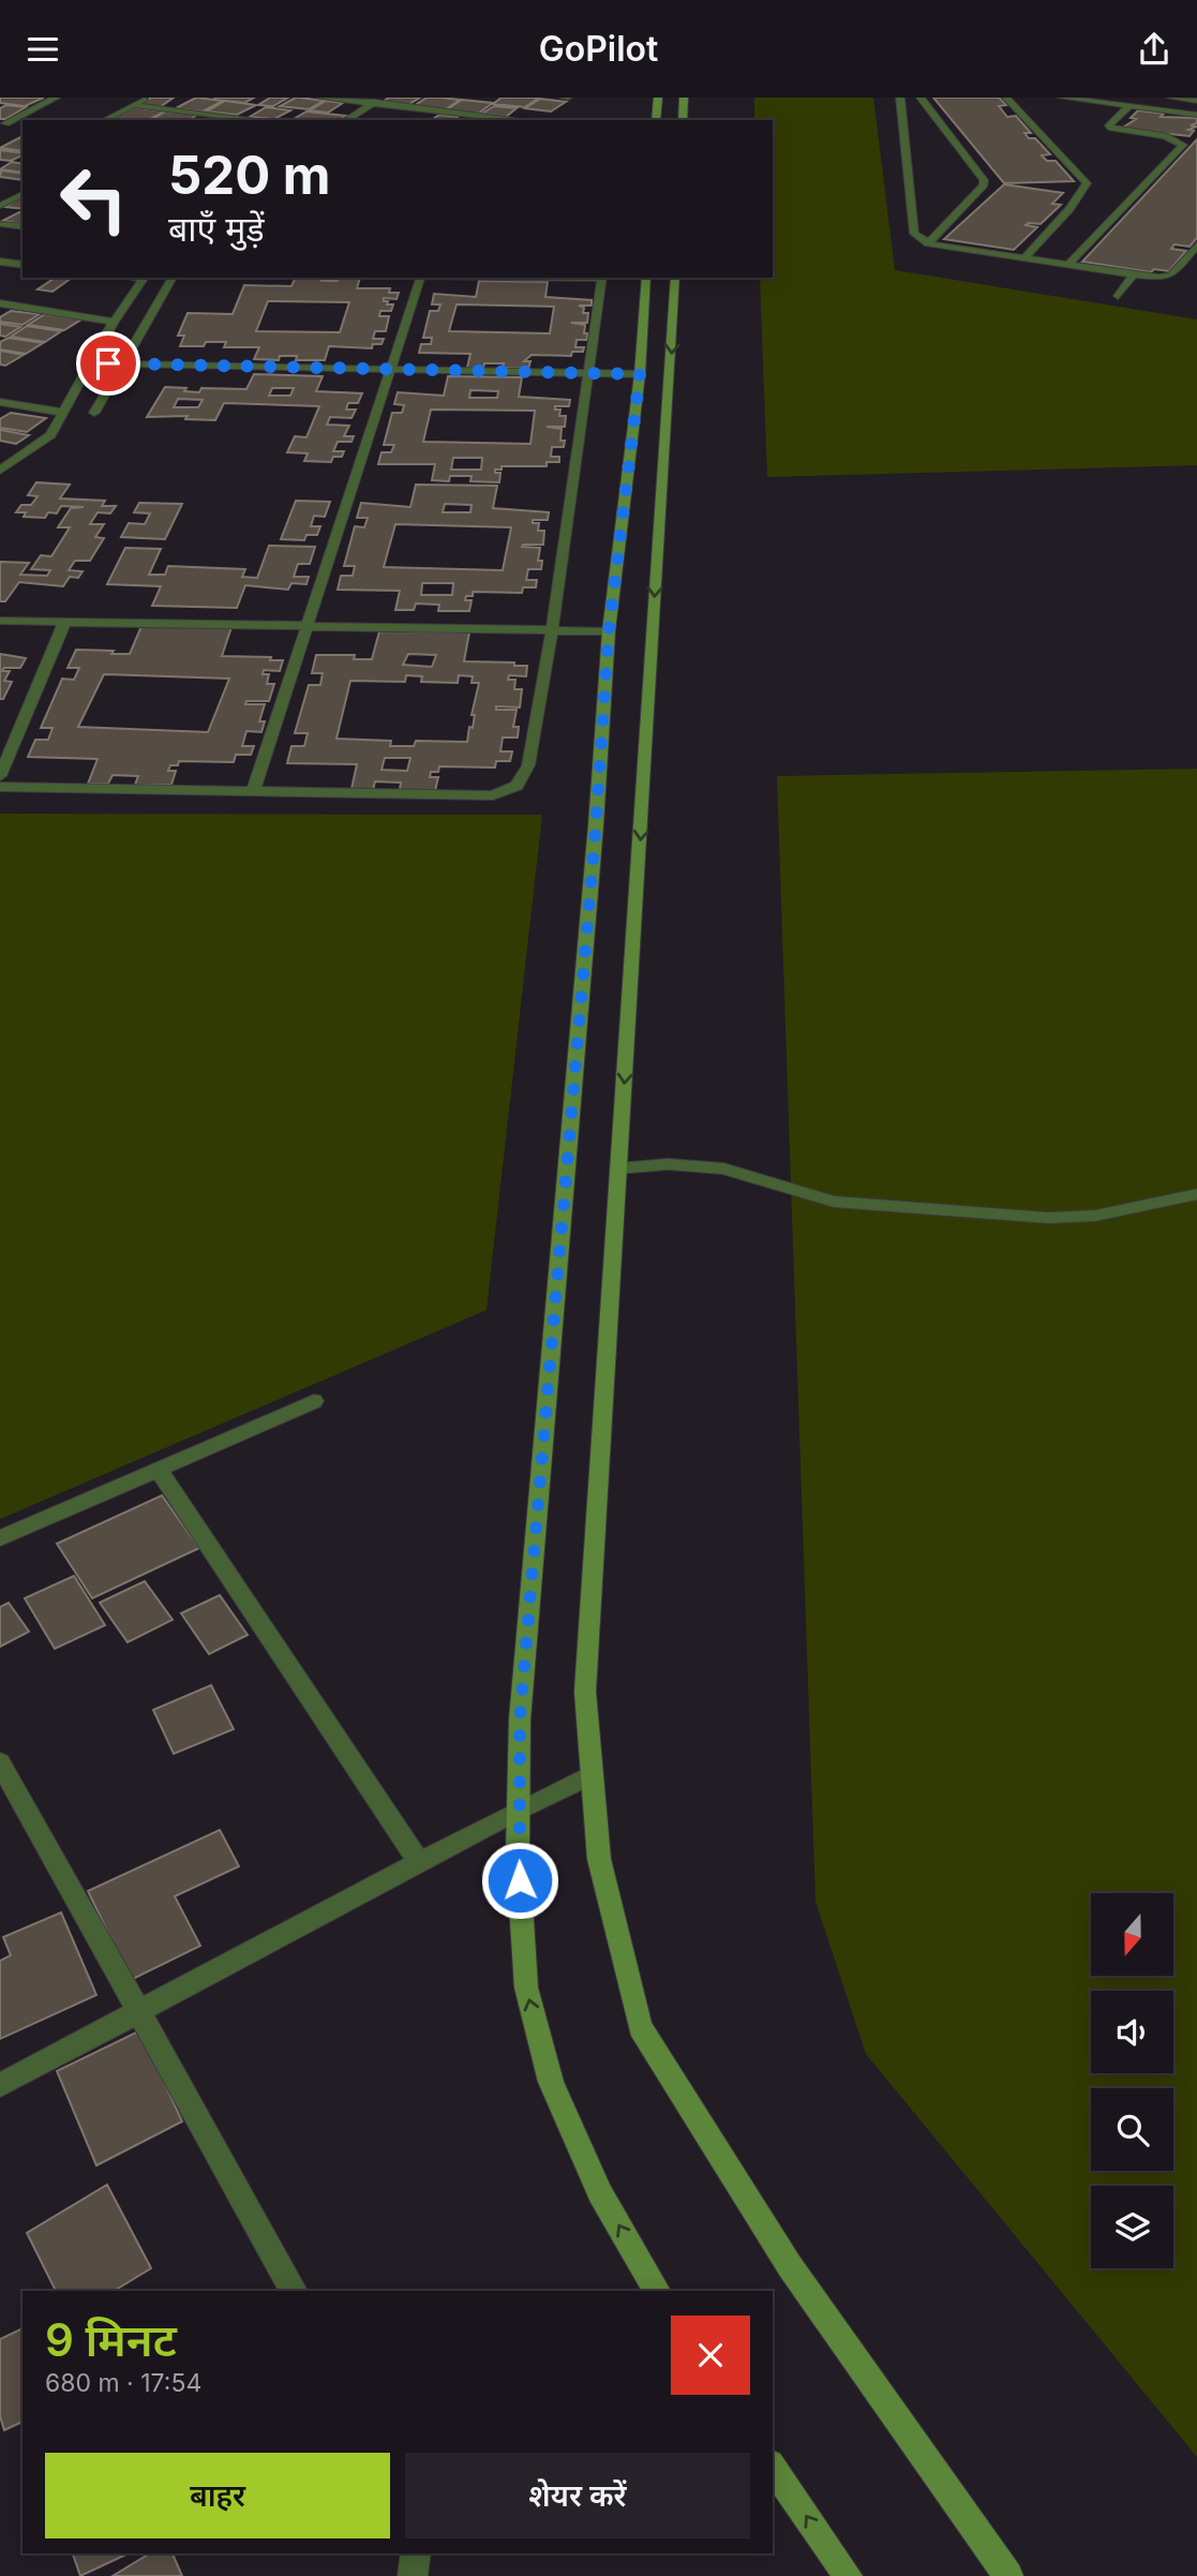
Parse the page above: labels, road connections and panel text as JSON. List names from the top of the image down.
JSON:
{
  "north": "bottom",
  "page": {
    "header": "GoPilot",
    "turn": ["520 m", "बाएँ मुड़ें"],
    "heading": ["9 मिनट", "680 m · 17:54"],
    "buttons": ["बाहर", "शेयर करें"]
  }
}
